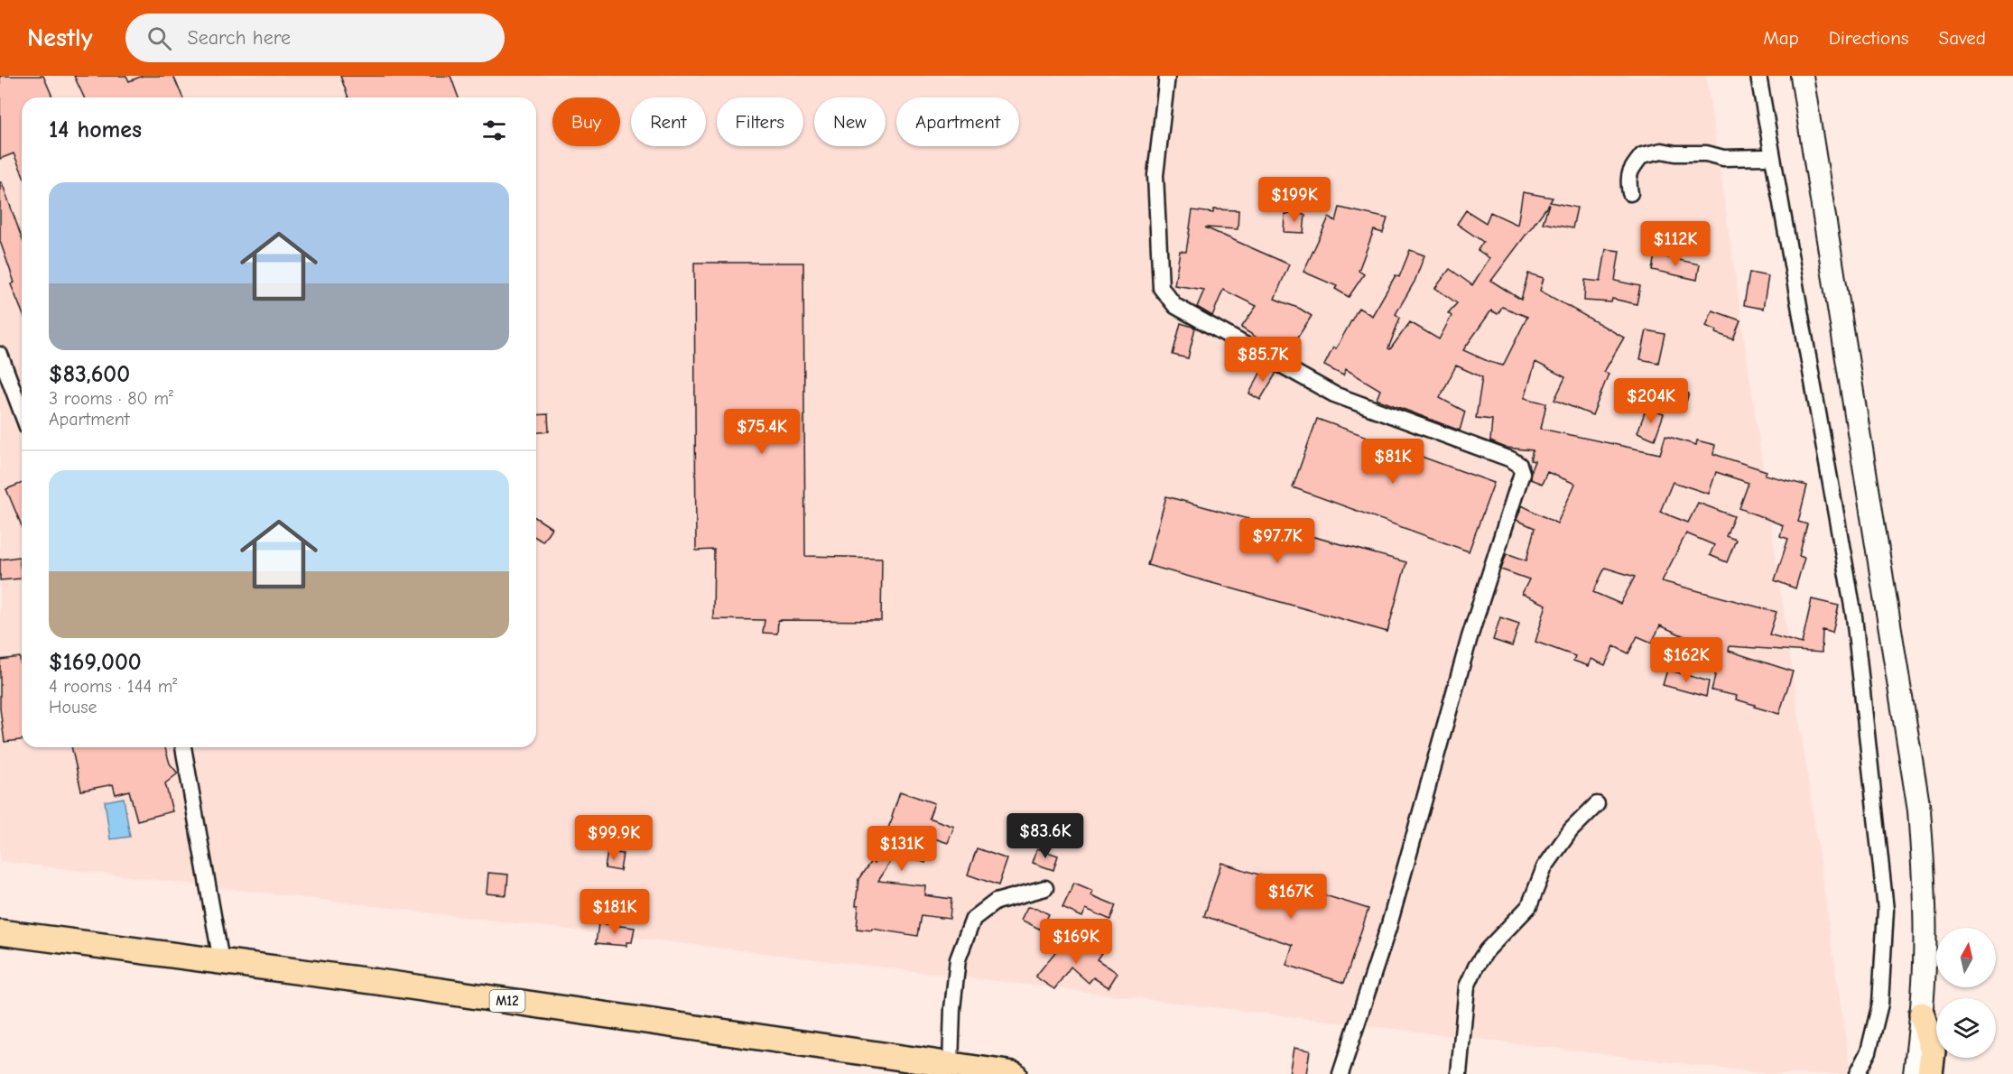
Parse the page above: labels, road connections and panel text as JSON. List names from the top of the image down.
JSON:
{
  "streets": {
    "highway": ["M12"]
  },
  "north": "top",
  "page": {
    "header": "Nestly",
    "search": "Search here",
    "nav": ["Map", "Directions", "Saved"],
    "chip": [
      "Buy",
      "Rent",
      "Filters",
      "New",
      "Apartment"
    ],
    "heading": "14 homes",
    "list": [
      {
        "name": "$83,600",
        "note": "3 rooms · 80 m² · Apartment"
      },
      {
        "name": "$169,000",
        "note": "4 rooms · 144 m² · House"
      }
    ],
    "price": [
      "$199K",
      "$112K",
      "$85.7K",
      "$204K",
      "$75.4K",
      "$81K",
      "$97.7K",
      "$162K",
      "$83.6K",
      "$99.9K",
      "$131K",
      "$167K",
      "$181K",
      "$169K"
    ]
  }
}
